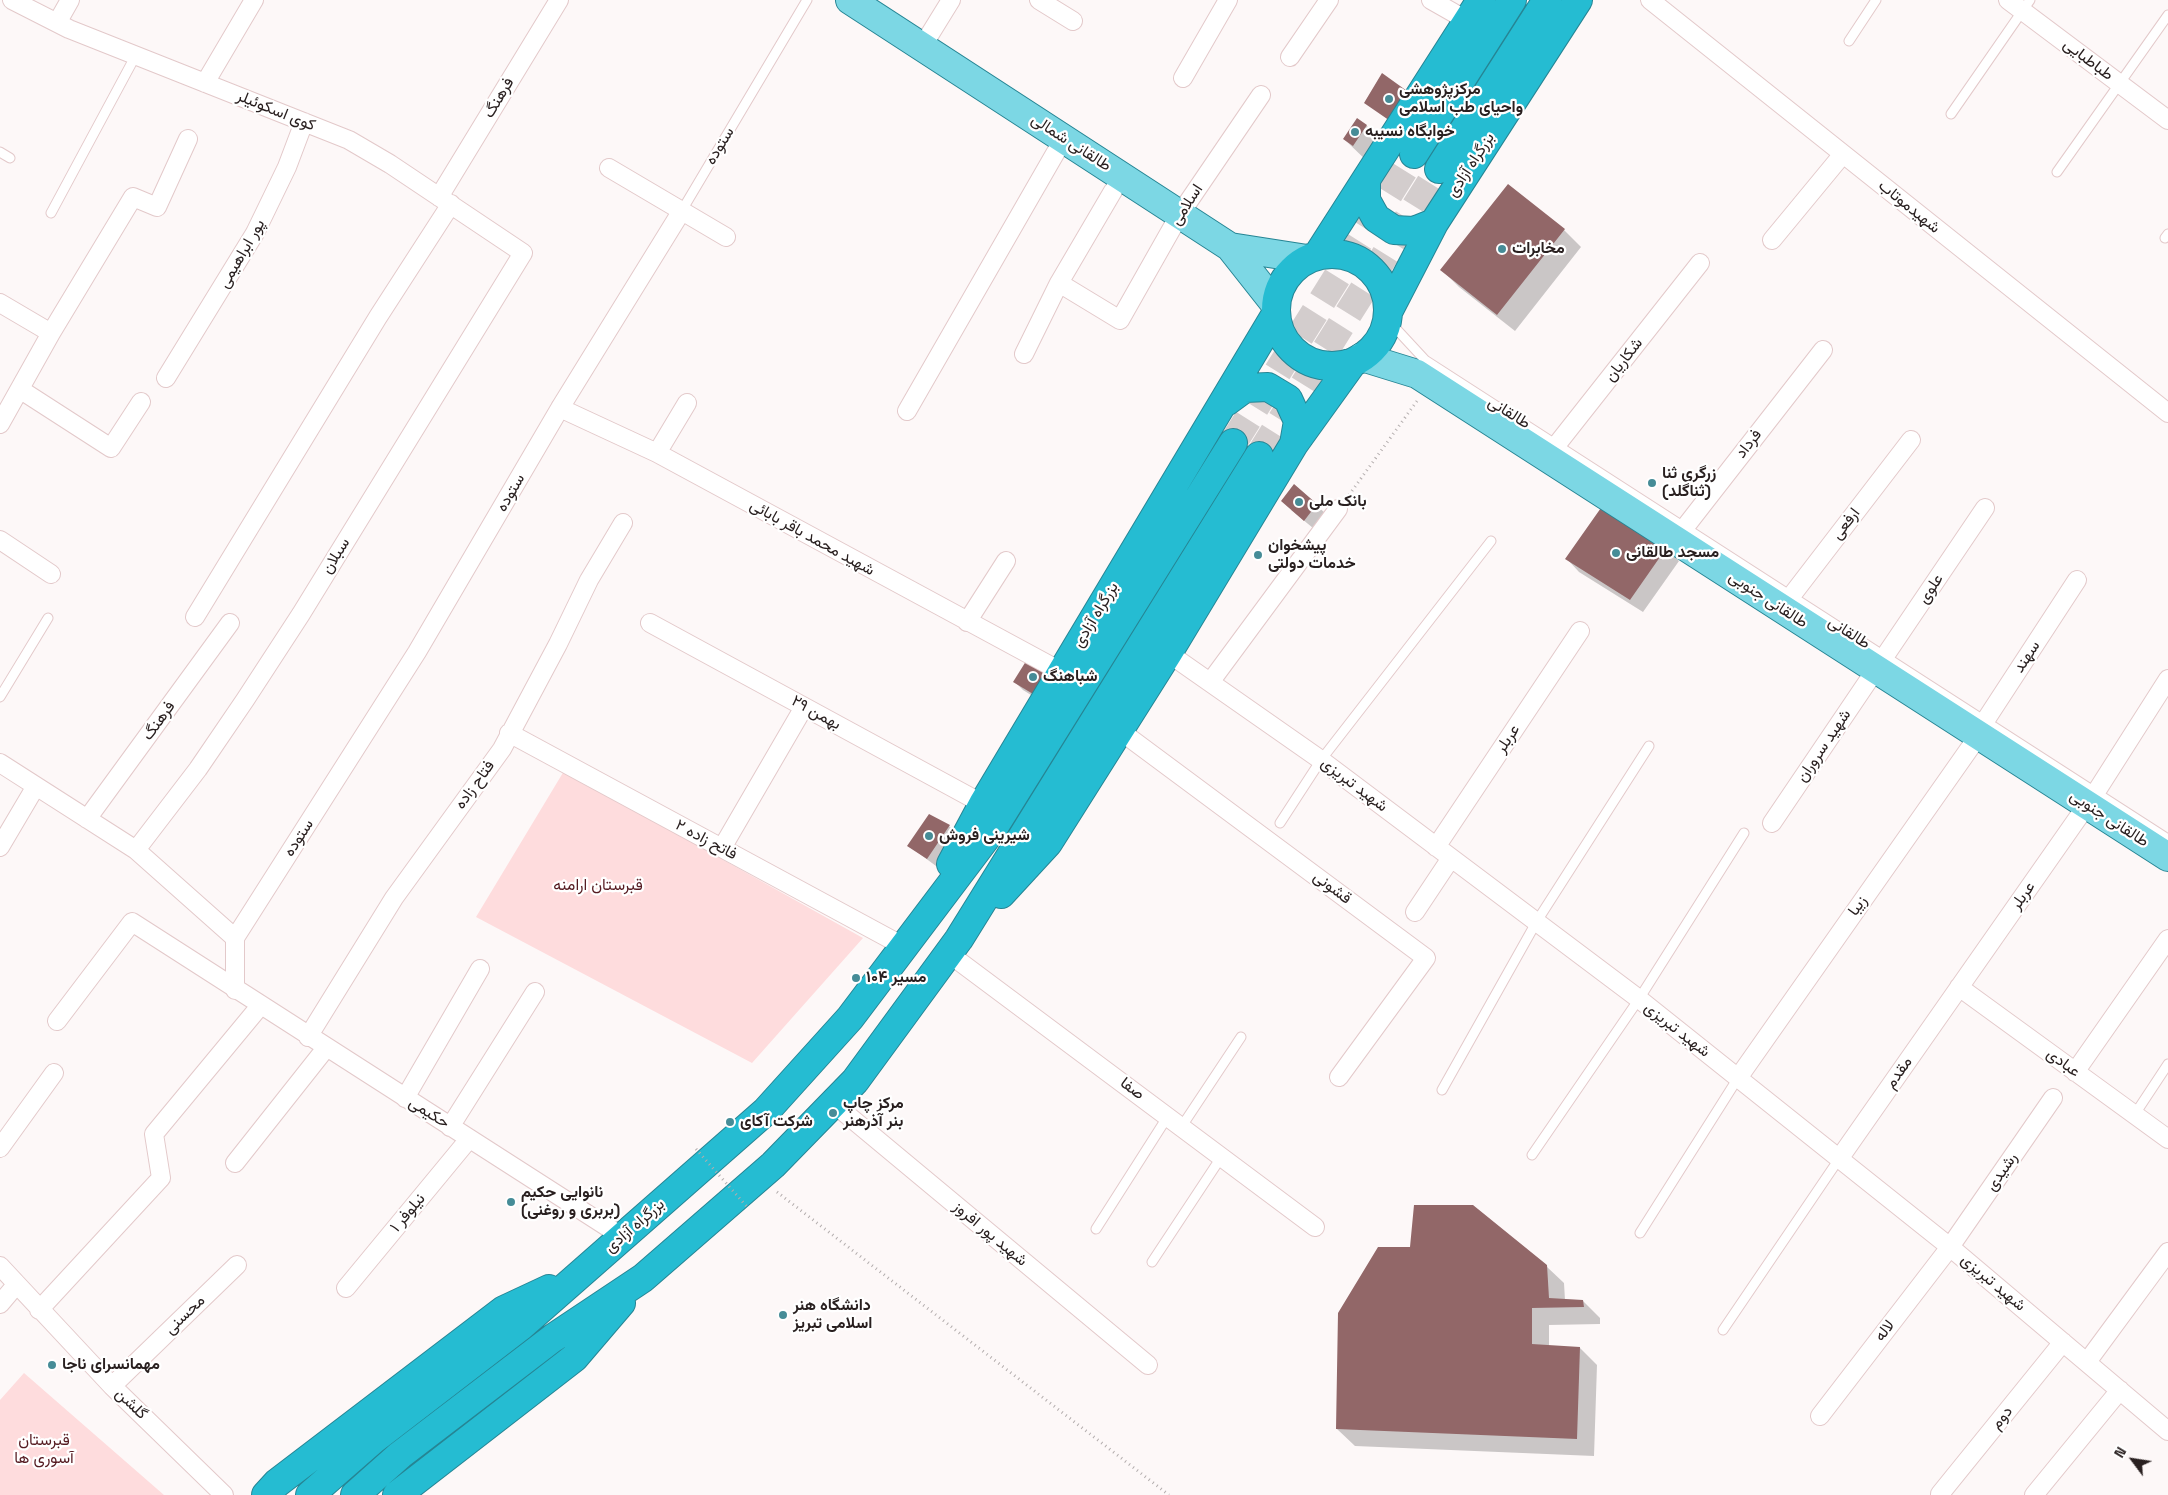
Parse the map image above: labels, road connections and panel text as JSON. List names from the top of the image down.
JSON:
{
  "streets": {
    "highway": ["بزرگراه آزادی"],
    "main road": ["طالقانی شمالی", "طالقانی جنوبی"],
    "street": [
      "طباطبایی",
      "فرهنگ",
      "کوی اسکوئیلر",
      "ستوده",
      "اسلامی",
      "شهیدموتاب",
      "پور ابراهیمی",
      "شکاریان",
      "فرداد",
      "ارفعی",
      "شهید محمد باقر بابائی",
      "سبلان",
      "علوی",
      "سهند",
      "۲۹ بهمن",
      "عربلر",
      "شهید سروران",
      "فتاح زاده",
      "شهید تبریزی",
      "فاتح زاده ۲",
      "قشونی",
      "زیبا",
      "عبادی",
      "مقدم",
      "صفا",
      "حکیمی",
      "رشیدی",
      "نیلوفر ۱",
      "شهید پور افروز",
      "محسنی",
      "لاله",
      "گلشن",
      "دوم"
    ],
    "lane": ["طالقانی"]
  },
  "crossings": [
    ["فرهنگ", "کوی اسکوئیلر"],
    ["کوی اسکوئیلر", "پور ابراهیمی"],
    ["کوی اسکوئیلر", "سبلان"],
    ["طالقانی شمالی", "بزرگراه آزادی"],
    ["طالقانی شمالی", "اسلامی"],
    ["طالقانی شمالی", "طالقانی"],
    ["طالقانی شمالی", "طالقانی جنوبی"],
    ["ستوده", "شهید محمد باقر بابائی"],
    ["بزرگراه آزادی", "طالقانی"],
    ["بزرگراه آزادی", "شهید محمد باقر بابائی"],
    ["بزرگراه آزادی", "طالقانی جنوبی"],
    ["بزرگراه آزادی", "۲۹ بهمن"],
    ["بزرگراه آزادی", "فاتح زاده ۲"],
    ["بزرگراه آزادی", "حکیمی"],
    ["شکاریان", "طالقانی"],
    ["شکاریان", "طالقانی جنوبی"],
    ["طالقانی", "طالقانی جنوبی"],
    ["فرداد", "طالقانی جنوبی"],
    ["ارفعی", "طالقانی جنوبی"],
    ["علوی", "طالقانی جنوبی"],
    ["علوی", "شهید سروران"],
    ["طالقانی جنوبی", "سهند"],
    ["طالقانی جنوبی", "عربلر"],
    ["طالقانی جنوبی", "شهید سروران"],
    ["طالقانی جنوبی", "زیبا"],
    ["سهند", "زیبا"],
    ["عربلر", "شهید تبریزی"],
    ["عربلر", "عبادی"],
    ["عربلر", "مقدم"],
    ["فتاح زاده", "فاتح زاده ۲"],
    ["فتاح زاده", "حکیمی"],
    ["شهید تبریزی", "زیبا"],
    ["شهید تبریزی", "مقدم"],
    ["شهید تبریزی", "رشیدی"],
    ["شهید تبریزی", "لاله"],
    ["شهید تبریزی", "دوم"],
    ["عبادی", "مقدم"],
    ["حکیمی", "نیلوفر ۱"],
    ["رشیدی", "لاله"],
    ["محسنی", "گلشن"]
  ],
  "parks": ["قبرستان ارامنه", "قبرستان آسوری ها"],
  "places": [
    "مرکزپژوهشی واحیای طب اسلامی",
    "خوابگاه نسیبه",
    "مخابرات",
    "زرگری ثنا (ثناگلد)",
    "بانک ملی",
    "مسجد طالقانی",
    "پیشخوان خدمات دولتی",
    "شباهنگ",
    "شیرینی فروش",
    "مسیر ۱۰۴",
    "مرکز چاپ بنر آذرهنر",
    "شرکت آکای",
    "نانوایی حکیم (بربری و روغنی)",
    "دانشگاه هنر اسلامی تبریز",
    "مهمانسرای ناجا"
  ],
  "north": "top left"
}
